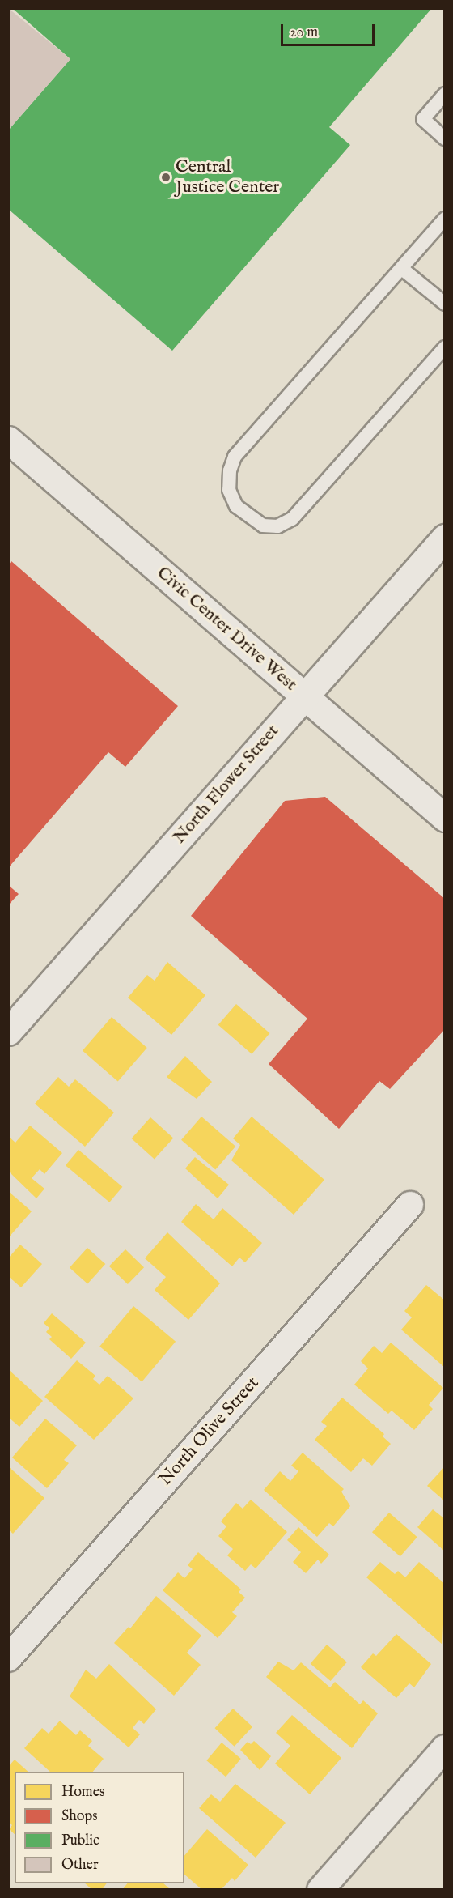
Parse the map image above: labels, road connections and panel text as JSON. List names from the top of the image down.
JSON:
{
  "streets": {
    "main road": ["Civic Center Drive West", "North Flower Street"],
    "street": ["North Olive Street"]
  },
  "crossings": [
    ["Civic Center Drive West", "North Flower Street"]
  ],
  "places": ["Central Justice Center"],
  "legend": [
    "Homes",
    "Shops",
    "Public",
    "Other"
  ],
  "scale_bar": "20 m"
}
